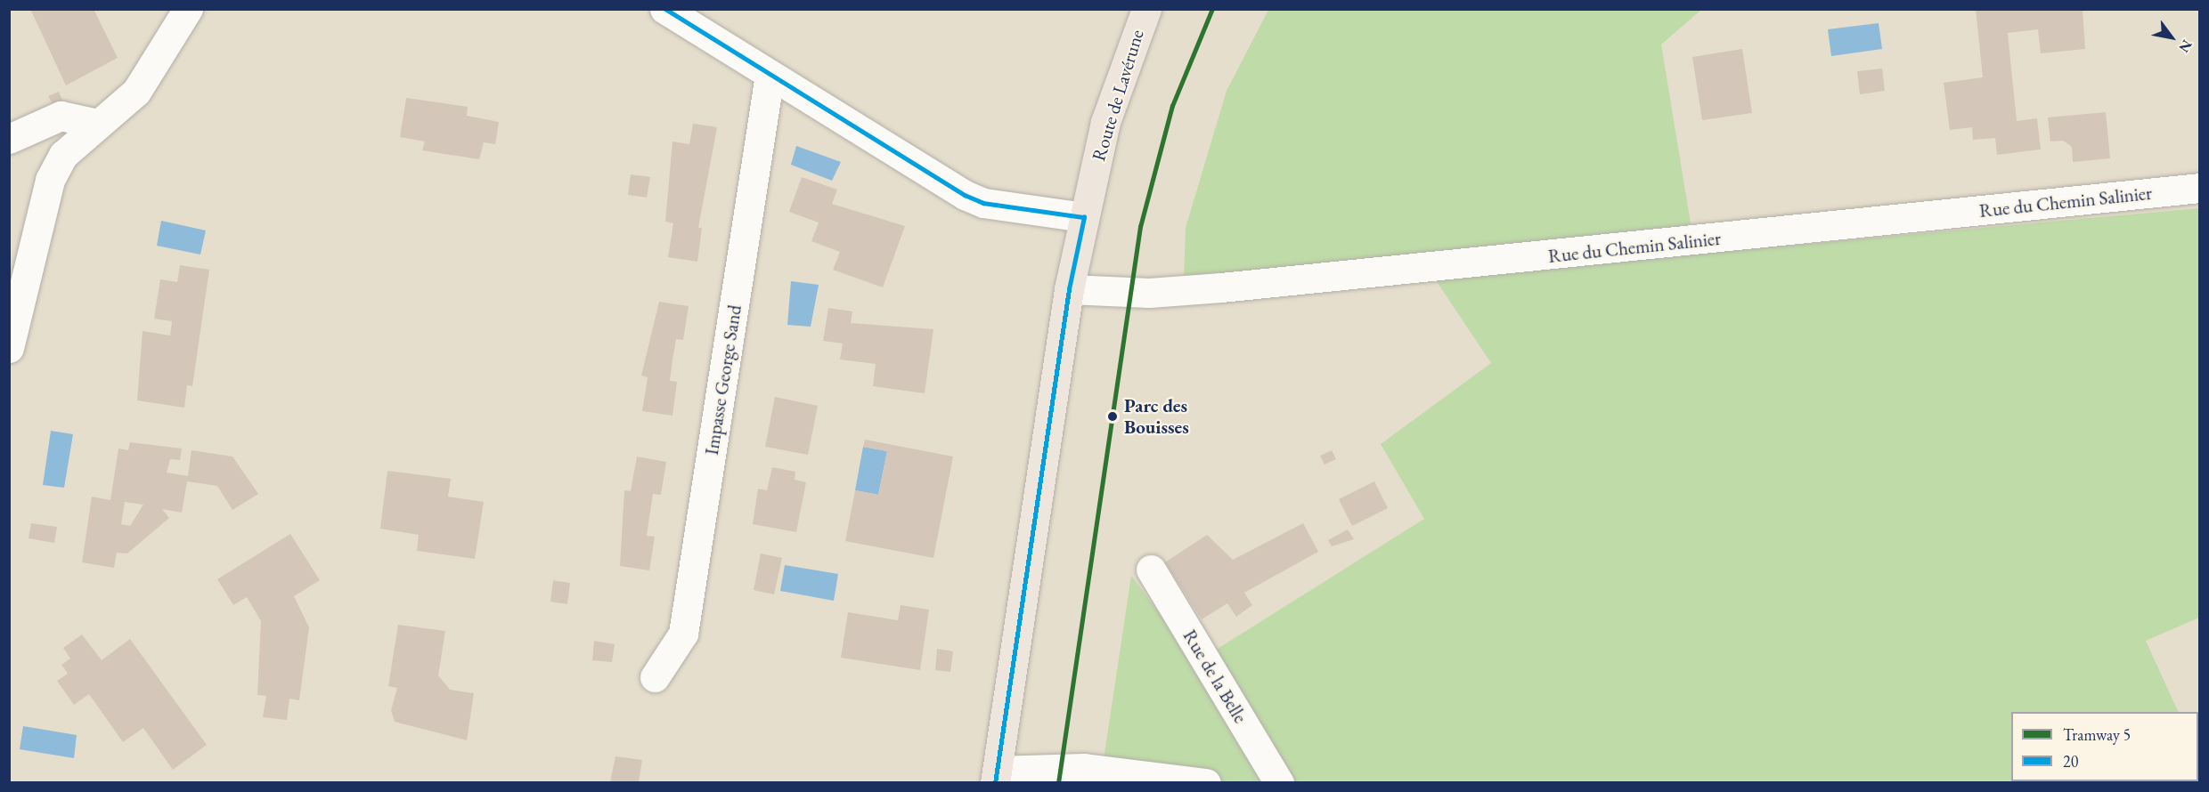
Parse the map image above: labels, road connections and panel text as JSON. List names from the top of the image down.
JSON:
{
  "streets": {
    "main road": ["Route de Lavérune"],
    "street": ["Rue du Chemin Salinier", "Impasse George Sand", "Rue de la Belle"]
  },
  "crossings": [
    ["Route de Lavérune", "Rue du Chemin Salinier"]
  ],
  "places": ["Parc des Bouisses"],
  "lines": ["tram line 5", "transit line 20"],
  "legend": ["Tramway 5", "20"],
  "north": "bottom right"
}
